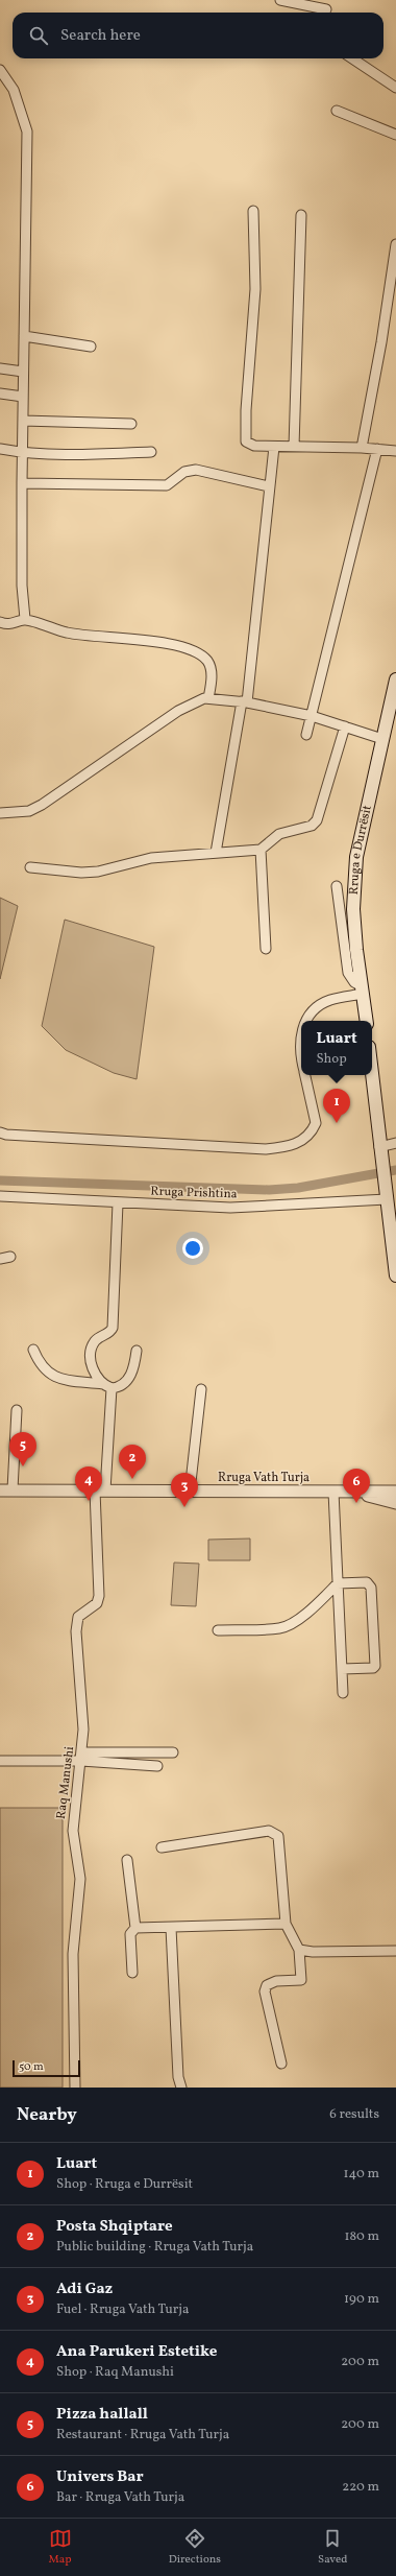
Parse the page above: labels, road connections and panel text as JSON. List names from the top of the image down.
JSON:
{
  "streets": {
    "main road": ["Rruga e Durrësit"],
    "street": ["Rruga Prishtina", "Rruga Vath Turja", "Raq Manushi"]
  },
  "crossings": [
    ["Rruga Vath Turja", "Raq Manushi"]
  ],
  "scale_bar": "50 m",
  "page": {
    "search": "Search here",
    "popup": ["Luart", "Shop"],
    "pins": [
      "1",
      "5",
      "2",
      "4",
      "6",
      "3"
    ],
    "scale": "50 m",
    "heading": ["Nearby", "6 results"],
    "list": [
      {
        "mark": "1",
        "name": "Luart",
        "note": "Shop · Rruga e Durrësit",
        "value": "140 m"
      },
      {
        "mark": "2",
        "name": "Posta Shqiptare",
        "note": "Public building · Rruga Vath Turja",
        "value": "180 m"
      },
      {
        "mark": "3",
        "name": "Adi Gaz",
        "note": "Fuel · Rruga Vath Turja",
        "value": "190 m"
      },
      {
        "mark": "4",
        "name": "Ana Parukeri Estetike",
        "note": "Shop · Raq Manushi",
        "value": "200 m"
      },
      {
        "mark": "5",
        "name": "Pizza hallall",
        "note": "Restaurant · Rruga Vath Turja",
        "value": "200 m"
      },
      {
        "mark": "6",
        "name": "Univers Bar",
        "note": "Bar · Rruga Vath Turja",
        "value": "220 m"
      }
    ],
    "nav": ["Map", "Directions", "Saved"]
  }
}
